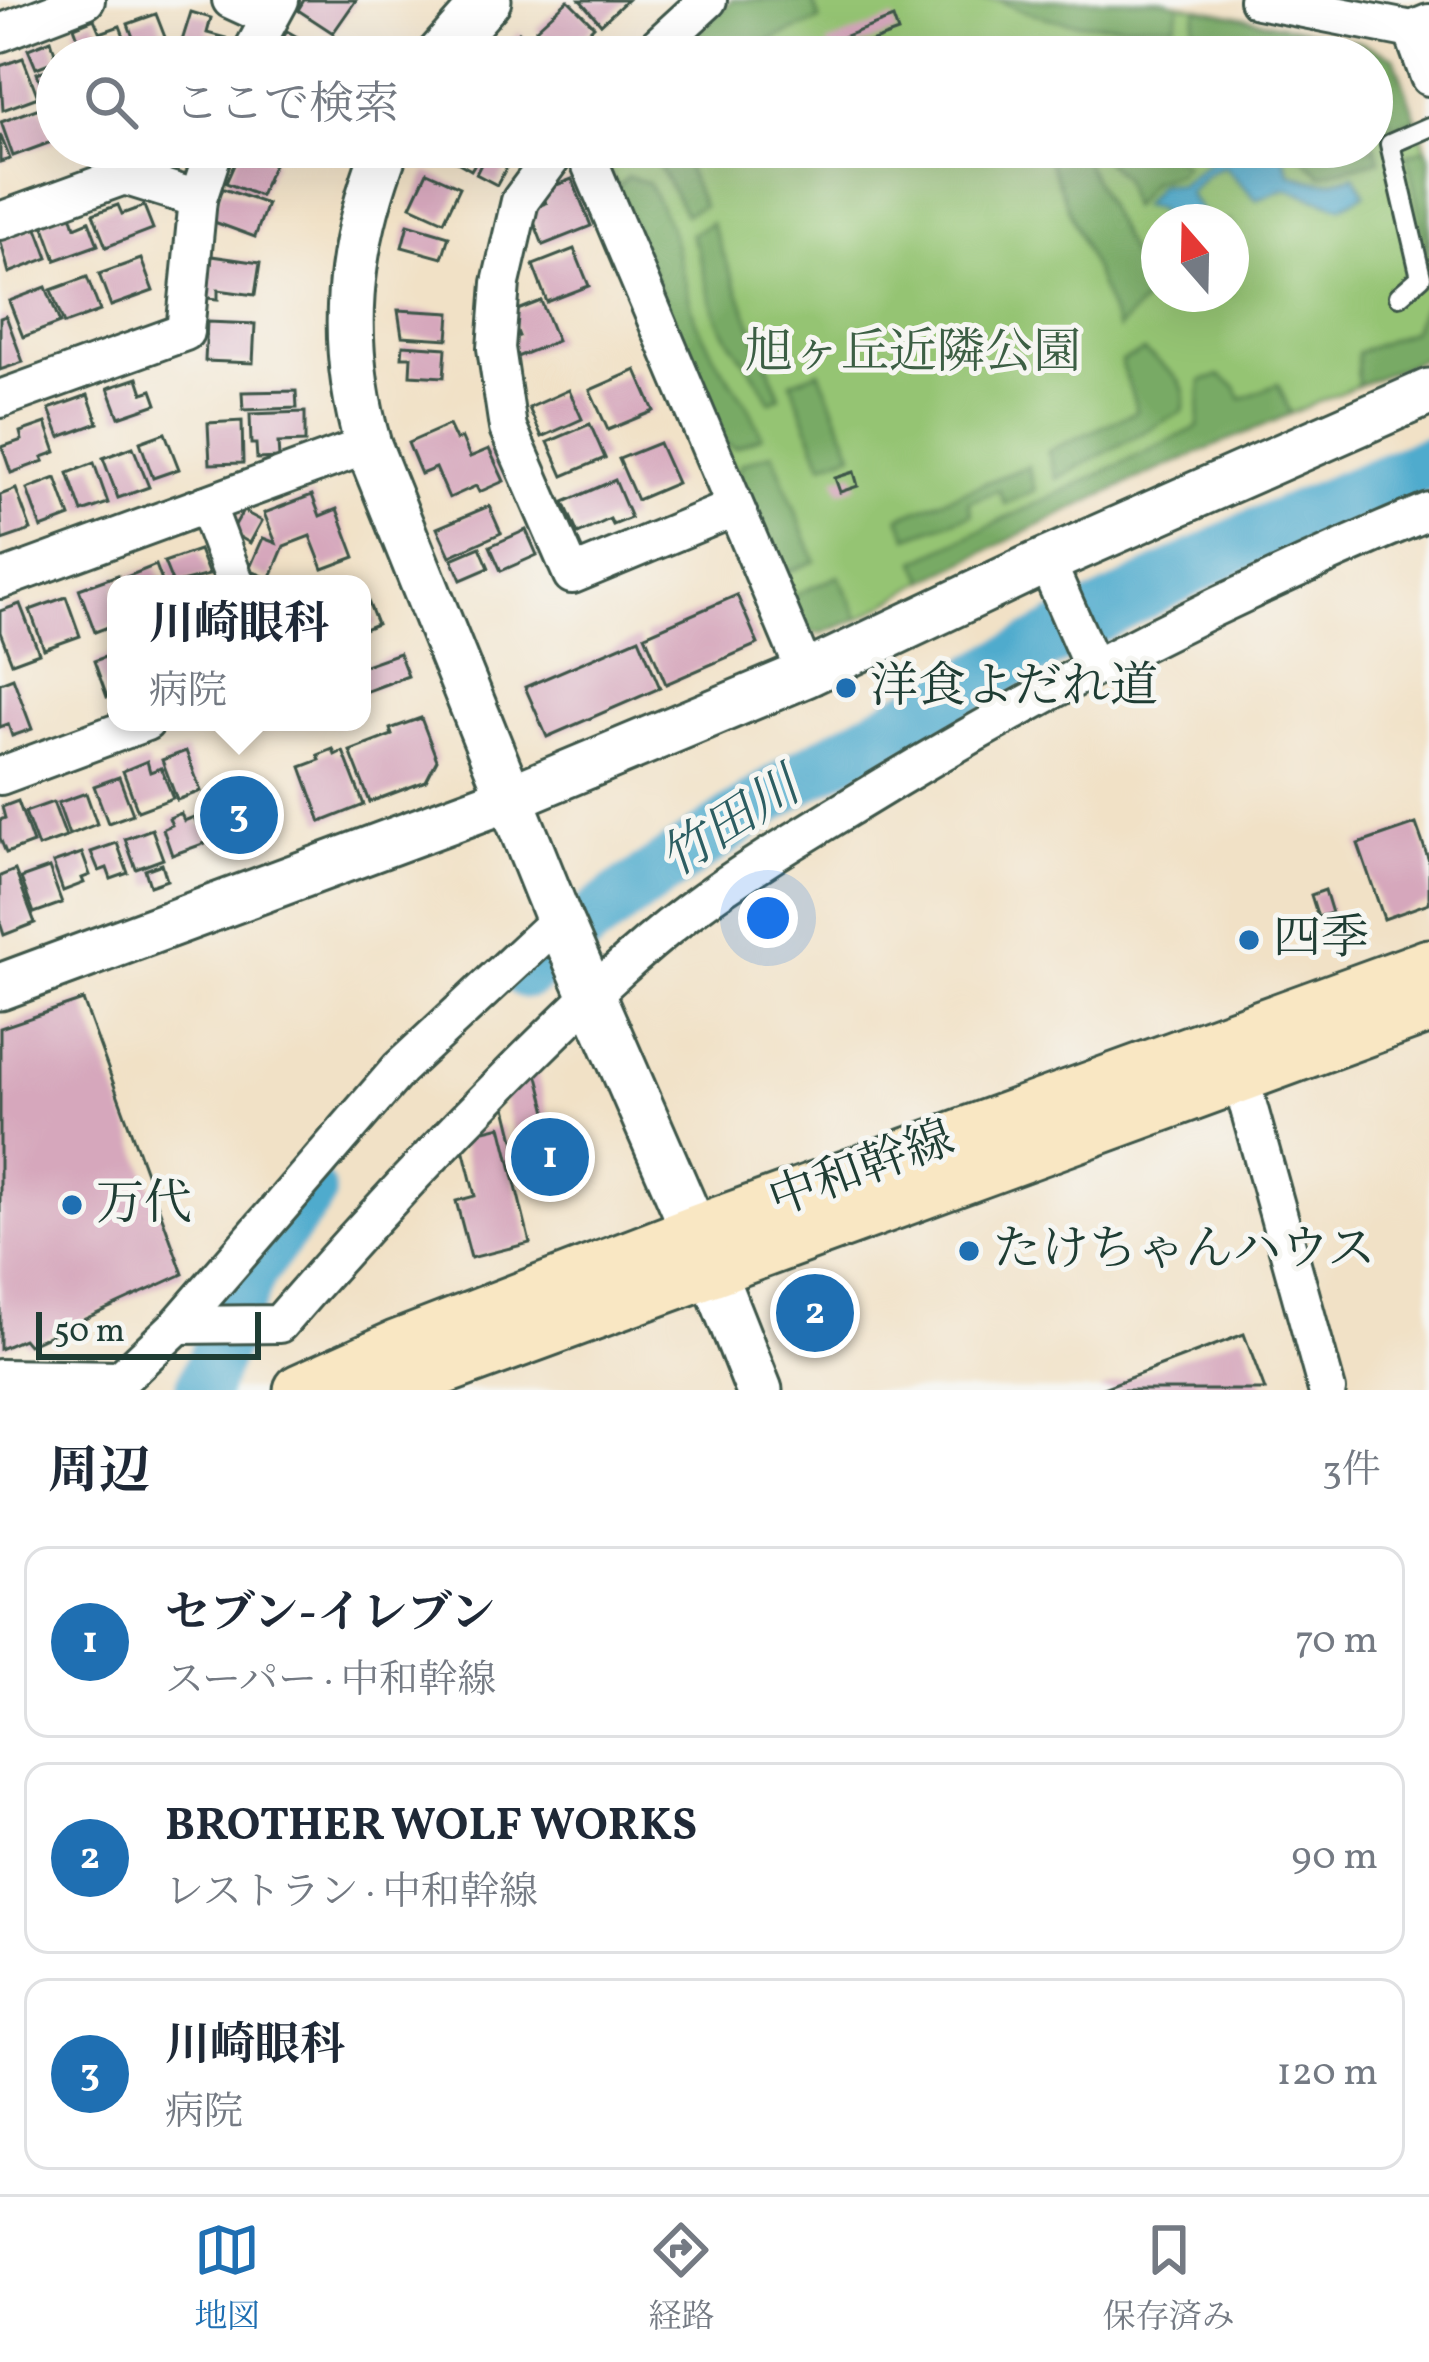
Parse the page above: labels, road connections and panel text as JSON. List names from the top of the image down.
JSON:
{
  "streets": {
    "main road": ["中和幹線"]
  },
  "water": ["竹田川"],
  "parks": ["旭ヶ丘近隣公園"],
  "places": [
    "洋食よだれ道",
    "四季",
    "万代",
    "たけちゃんハウス"
  ],
  "scale_bar": "50 m",
  "north": "top",
  "page": {
    "search": "ここで検索",
    "popup": ["川崎眼科", "病院"],
    "pins": ["3", "1", "2"],
    "scale": "50 m",
    "heading": ["周辺", "3件"],
    "list": [
      {
        "mark": "1",
        "name": "セブン-イレブン",
        "note": "スーパー · 中和幹線",
        "value": "70 m"
      },
      {
        "mark": "2",
        "name": "BROTHER WOLF WORKS",
        "note": "レストラン · 中和幹線",
        "value": "90 m"
      },
      {
        "mark": "3",
        "name": "川崎眼科",
        "note": "病院",
        "value": "120 m"
      }
    ],
    "nav": ["地図", "経路", "保存済み"]
  }
}
